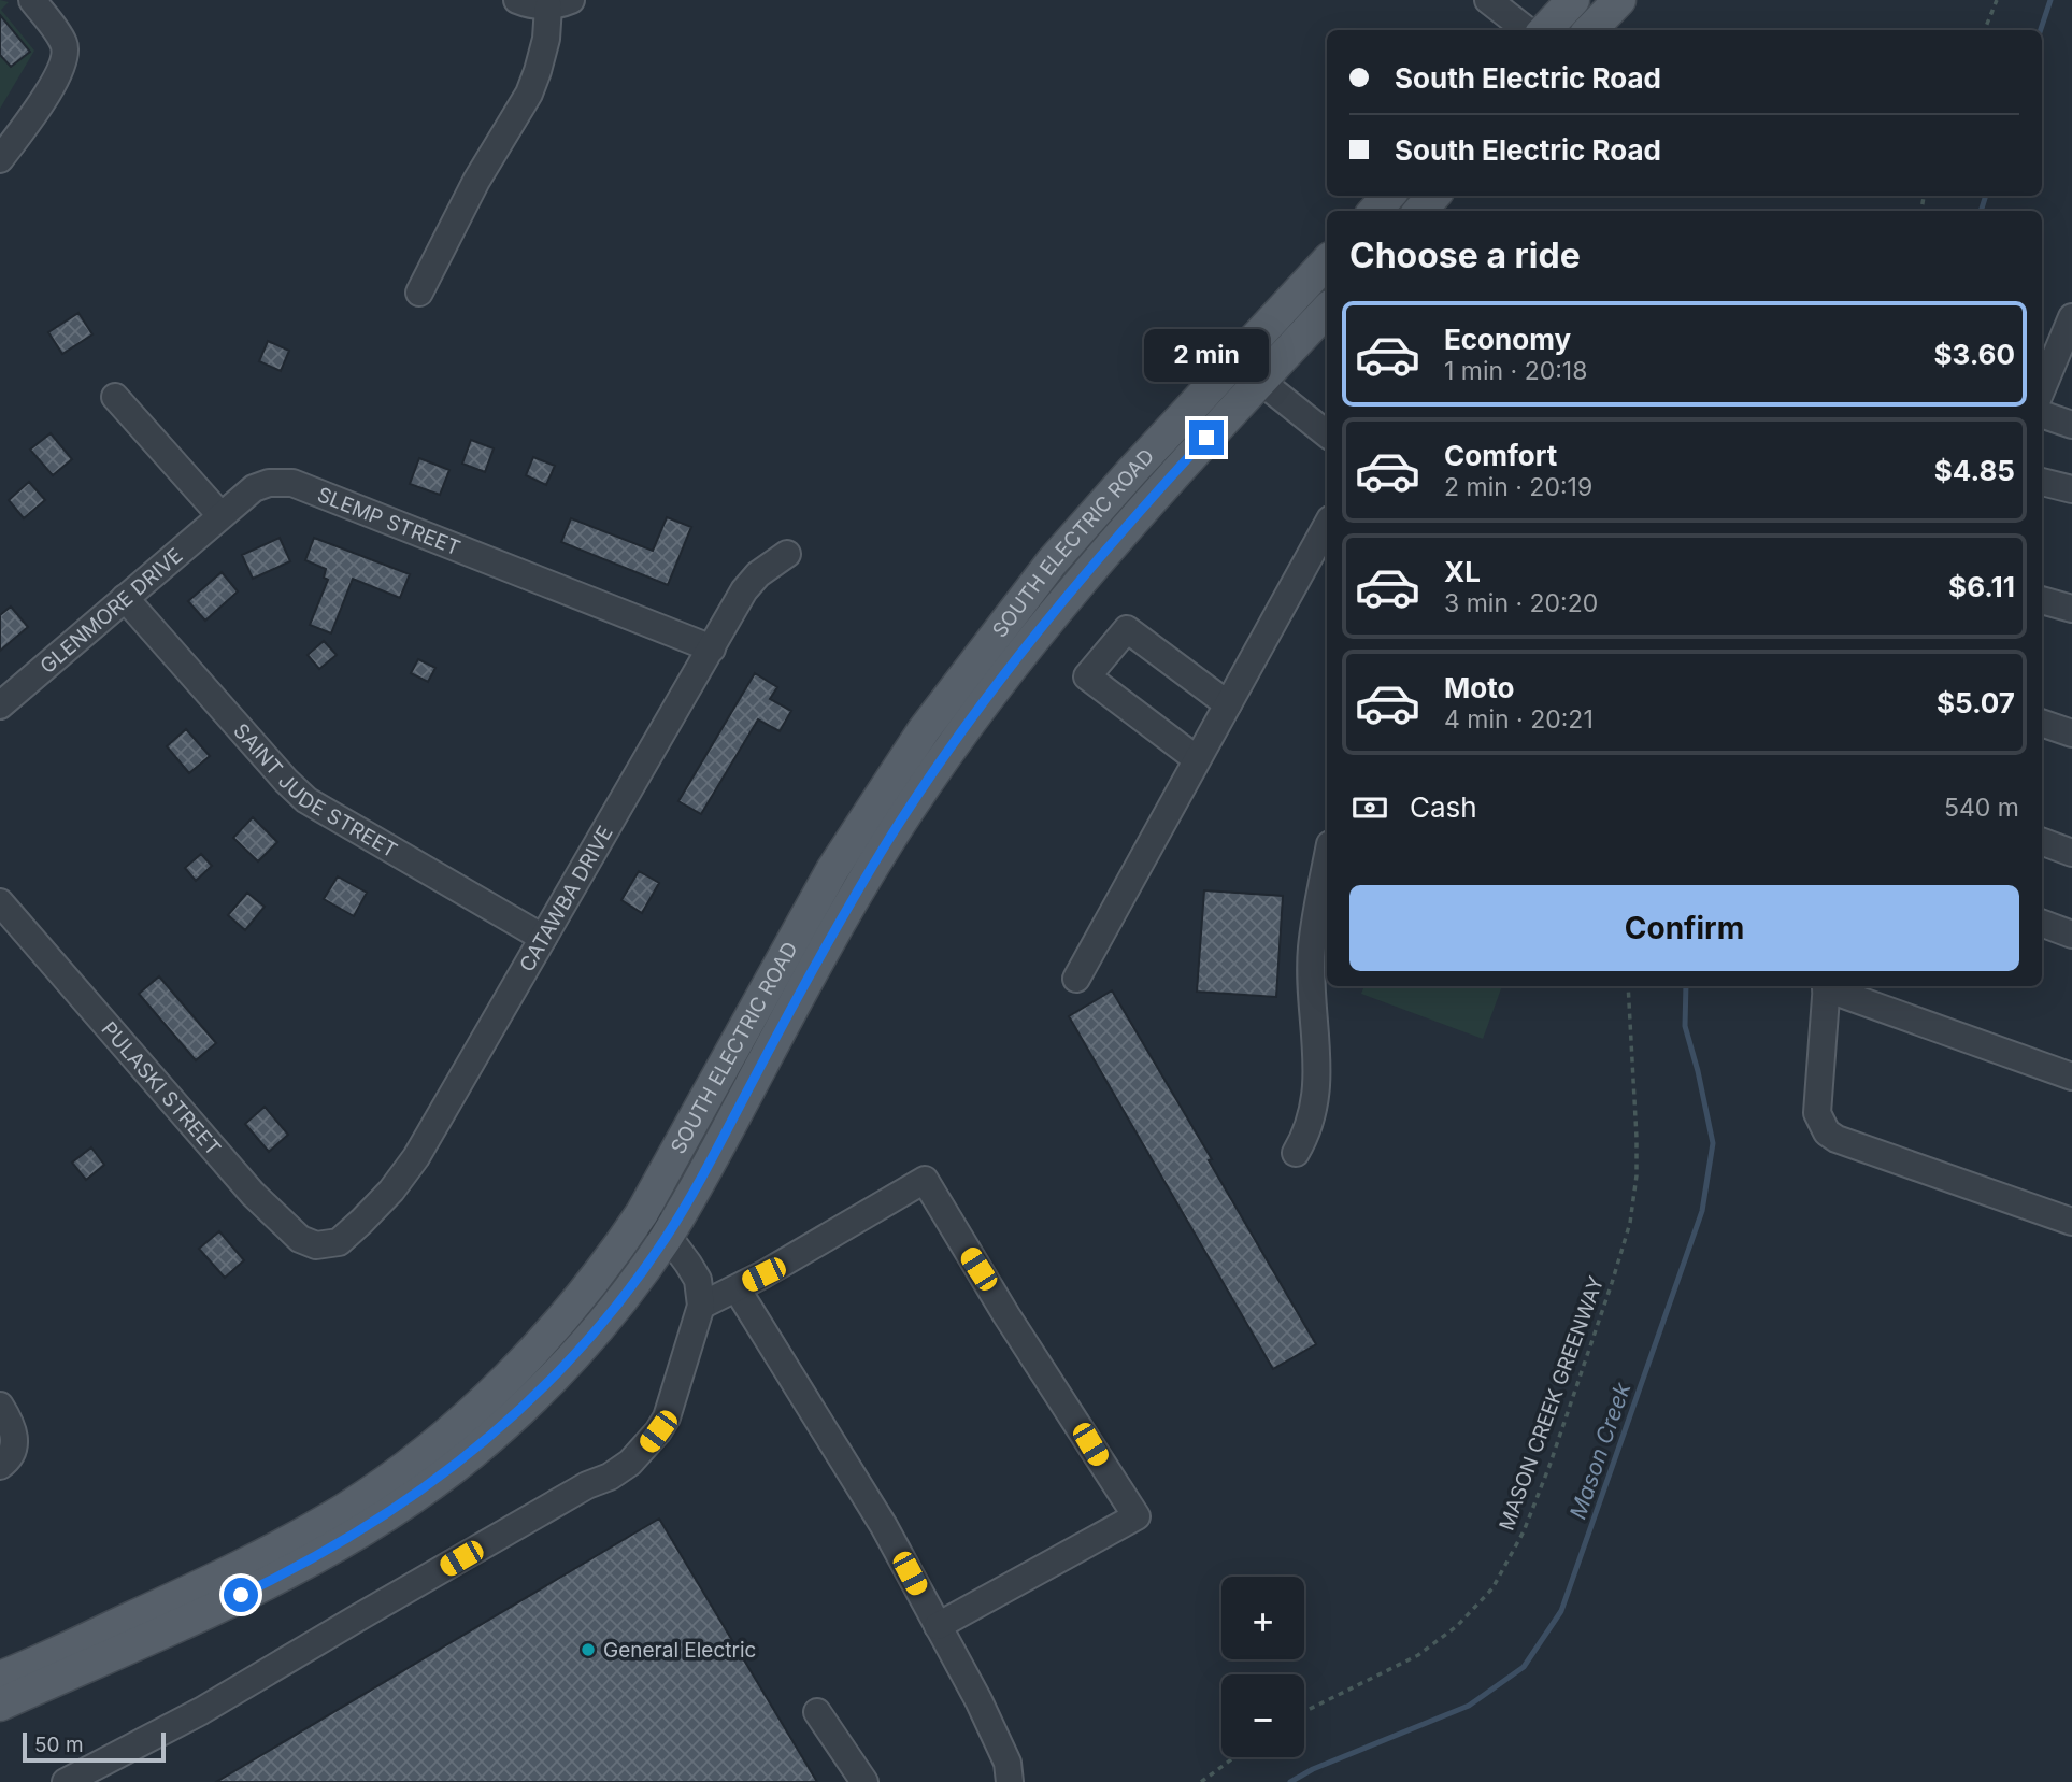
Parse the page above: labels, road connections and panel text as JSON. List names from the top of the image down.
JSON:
{
  "streets": {
    "main road": ["SOUTH ELECTRIC ROAD"],
    "street": [
      "SLEMP STREET",
      "GLENMORE DRIVE",
      "SAINT JUDE STREET",
      "CATAWBA DRIVE",
      "PULASKI STREET"
    ],
    "path": ["MASON CREEK GREENWAY"]
  },
  "crossings": [
    ["SLEMP STREET", "GLENMORE DRIVE"],
    ["SLEMP STREET", "CATAWBA DRIVE"],
    ["GLENMORE DRIVE", "SAINT JUDE STREET"],
    ["SAINT JUDE STREET", "CATAWBA DRIVE"],
    ["CATAWBA DRIVE", "PULASKI STREET"]
  ],
  "water": ["Mason Creek"],
  "places": ["General Electric"],
  "scale_bar": "50 m",
  "page": {
    "banner": ["South Electric Road", "South Electric Road"],
    "heading": "Choose a ride",
    "list": [
      {
        "name": "Economy",
        "note": "1 min · 20:18",
        "value": "$3.60"
      },
      {
        "name": "Comfort",
        "note": "2 min · 20:19",
        "value": "$4.85"
      },
      {
        "name": "XL",
        "note": "3 min · 20:20",
        "value": "$6.11"
      },
      {
        "name": "Moto",
        "note": "4 min · 20:21",
        "value": "$5.07"
      }
    ],
    "bubble": "2 min",
    "pay": ["Cash", "540 m"],
    "buttons": "Confirm",
    "map_buttons": ["+", "−"],
    "scale": "50 m"
  }
}
